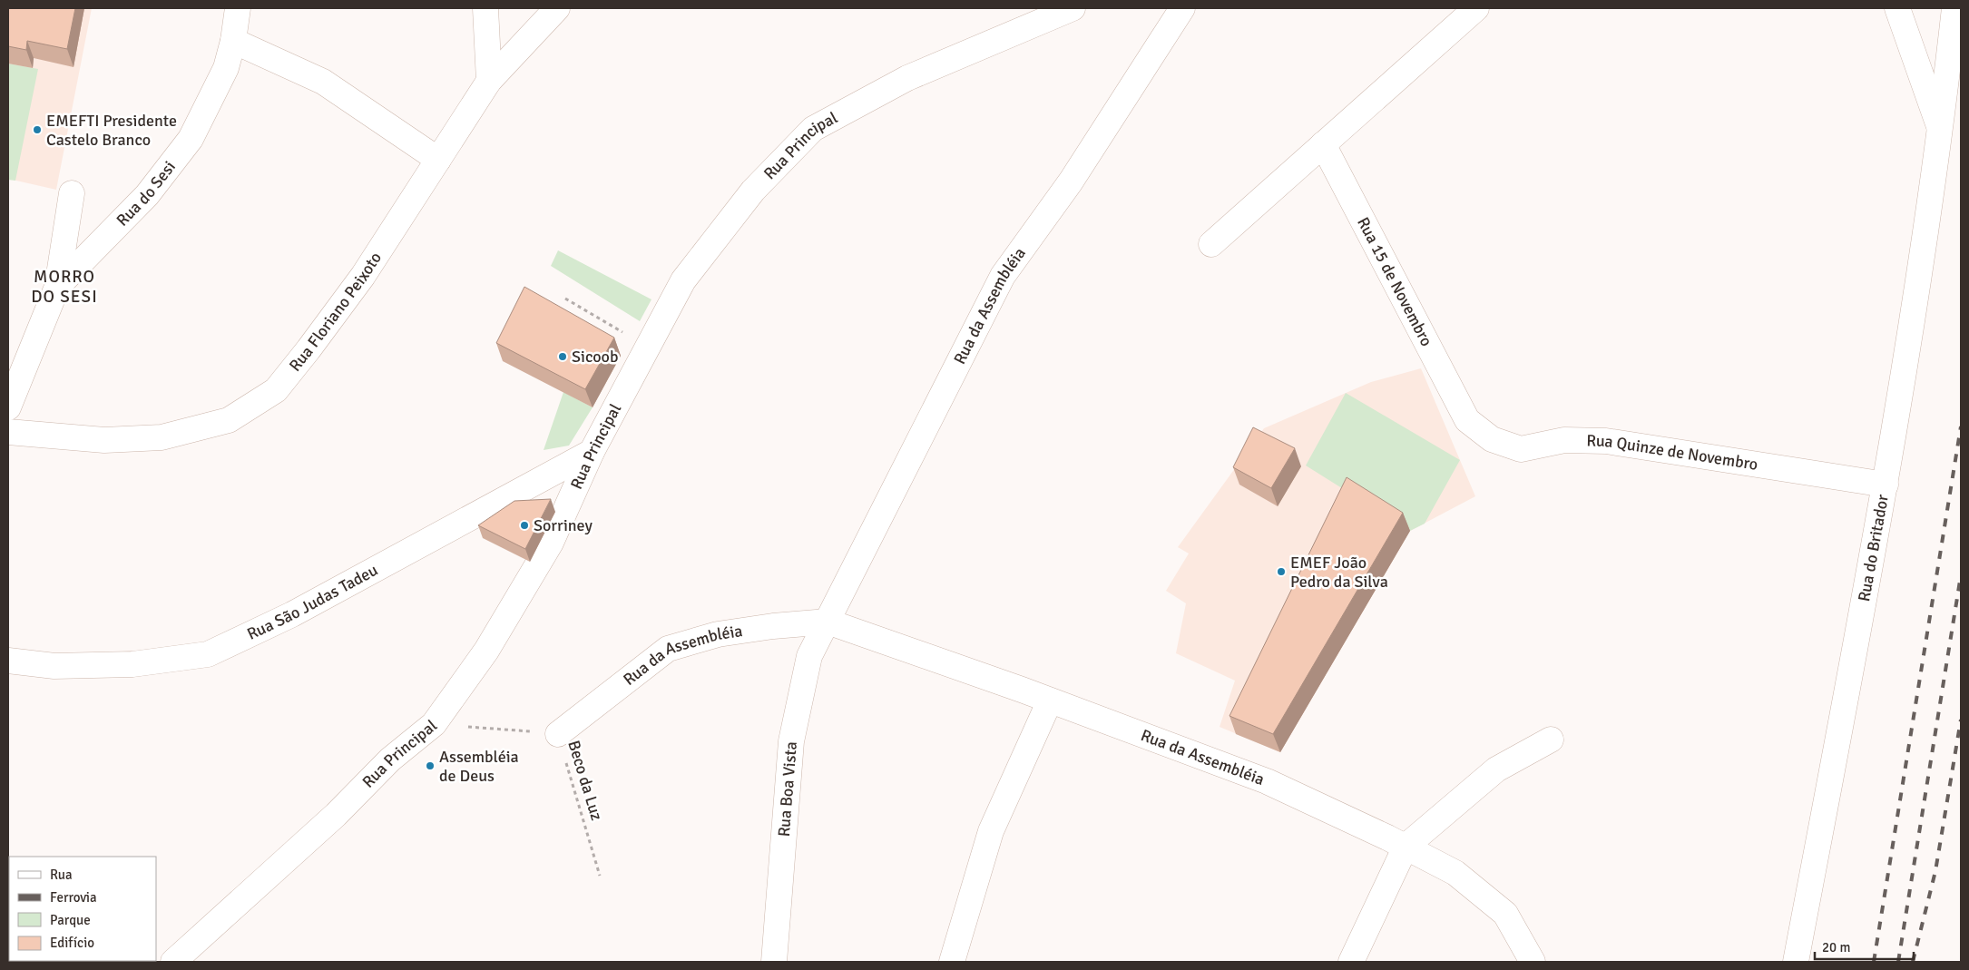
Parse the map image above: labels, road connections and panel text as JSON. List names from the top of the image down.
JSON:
{
  "streets": {
    "street": [
      "Rua Principal",
      "Rua do Sesi",
      "Rua 15 de Novembro",
      "Rua da Assembléia",
      "Rua Floriano Peixoto",
      "Rua Quinze de Novembro",
      "Rua do Britador",
      "Rua São Judas Tadeu",
      "Rua Boa Vista"
    ],
    "path": ["Beco da Luz"]
  },
  "crossings": [
    ["Rua Principal", "Rua São Judas Tadeu"],
    ["Rua Principal", "Beco da Luz"],
    ["Rua 15 de Novembro", "Rua Quinze de Novembro"],
    ["Rua da Assembléia", "Beco da Luz"],
    ["Rua da Assembléia", "Rua Boa Vista"],
    ["Rua Quinze de Novembro", "Rua do Britador"]
  ],
  "districts": ["MORRO DO SESI"],
  "places": [
    "EMEFTI Presidente Castelo Branco",
    "Sicoob",
    "Sorriney",
    "EMEF João Pedro da Silva",
    "Assembléia de Deus"
  ],
  "legend": [
    "Rua",
    "Ferrovia",
    "Parque",
    "Edifício"
  ],
  "scale_bar": "20 m"
}
